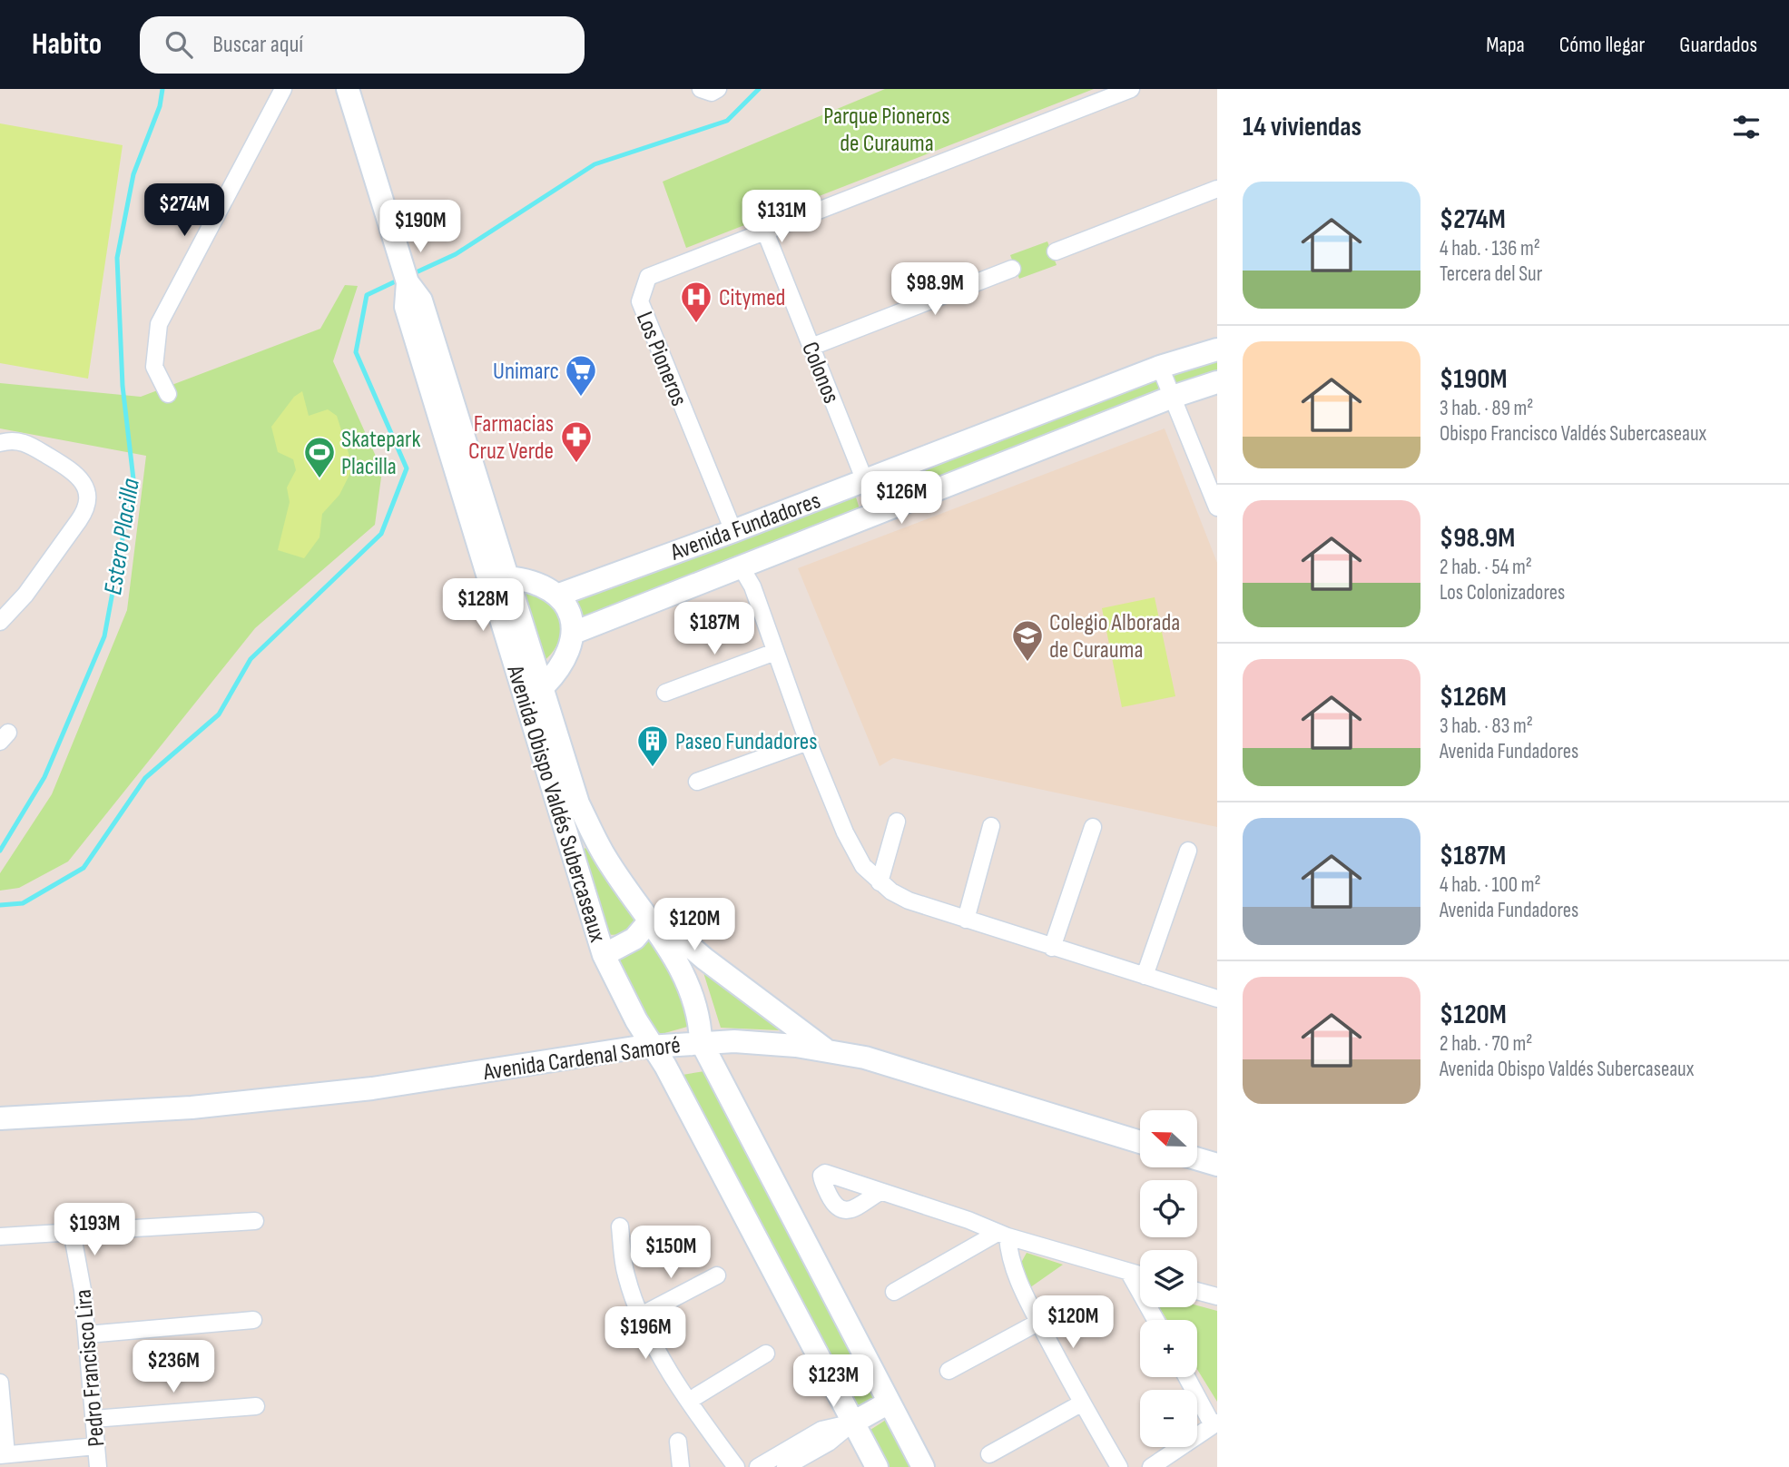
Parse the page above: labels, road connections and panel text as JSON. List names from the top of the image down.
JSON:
{
  "streets": {
    "main road": ["Avenida Fundadores", "Avenida Obispo Valdés Subercaseaux", "Avenida Cardenal Samoré"],
    "street": ["Los Pioneros", "Colonos", "Pedro Francisco Lira"]
  },
  "crossings": [
    ["Los Pioneros", "Colonos"],
    ["Los Pioneros", "Avenida Fundadores"],
    ["Colonos", "Avenida Fundadores"],
    ["Avenida Obispo Valdés Subercaseaux", "Avenida Cardenal Samoré"]
  ],
  "water": ["Estero Placilla"],
  "parks": ["Parque Pioneros de Curauma"],
  "places": {
    "hospital": ["Citymed"],
    "supermarket": ["Unimarc"],
    "pharmacy": ["Farmacias Cruz Verde"],
    "sports": ["Skatepark Placilla"],
    "school or university": ["Colegio Alborada de Curauma"],
    "building": ["Paseo Fundadores"]
  },
  "north": "left",
  "page": {
    "header": "Habito",
    "search": "Buscar aquí",
    "nav": ["Mapa", "Cómo llegar", "Guardados"],
    "heading": "14 viviendas",
    "list": [
      {
        "name": "$274M",
        "note": "4 hab. · 136 m² · Tercera del Sur"
      },
      {
        "name": "$190M",
        "note": "3 hab. · 89 m² · Obispo Francisco Valdés Subercaseaux"
      },
      {
        "name": "$98.9M",
        "note": "2 hab. · 54 m² · Los Colonizadores"
      },
      {
        "name": "$126M",
        "note": "3 hab. · 83 m² · Avenida Fundadores"
      },
      {
        "name": "$187M",
        "note": "4 hab. · 100 m² · Avenida Fundadores"
      },
      {
        "name": "$120M",
        "note": "2 hab. · 70 m² · Avenida Obispo Valdés Subercaseaux"
      }
    ],
    "price": [
      "$274M",
      "$131M",
      "$190M",
      "$98.9M",
      "$126M",
      "$128M",
      "$187M",
      "$120M",
      "$193M",
      "$150M",
      "$120M",
      "$196M",
      "$236M",
      "$123M"
    ],
    "map_buttons": ["+", "−"]
  }
}
